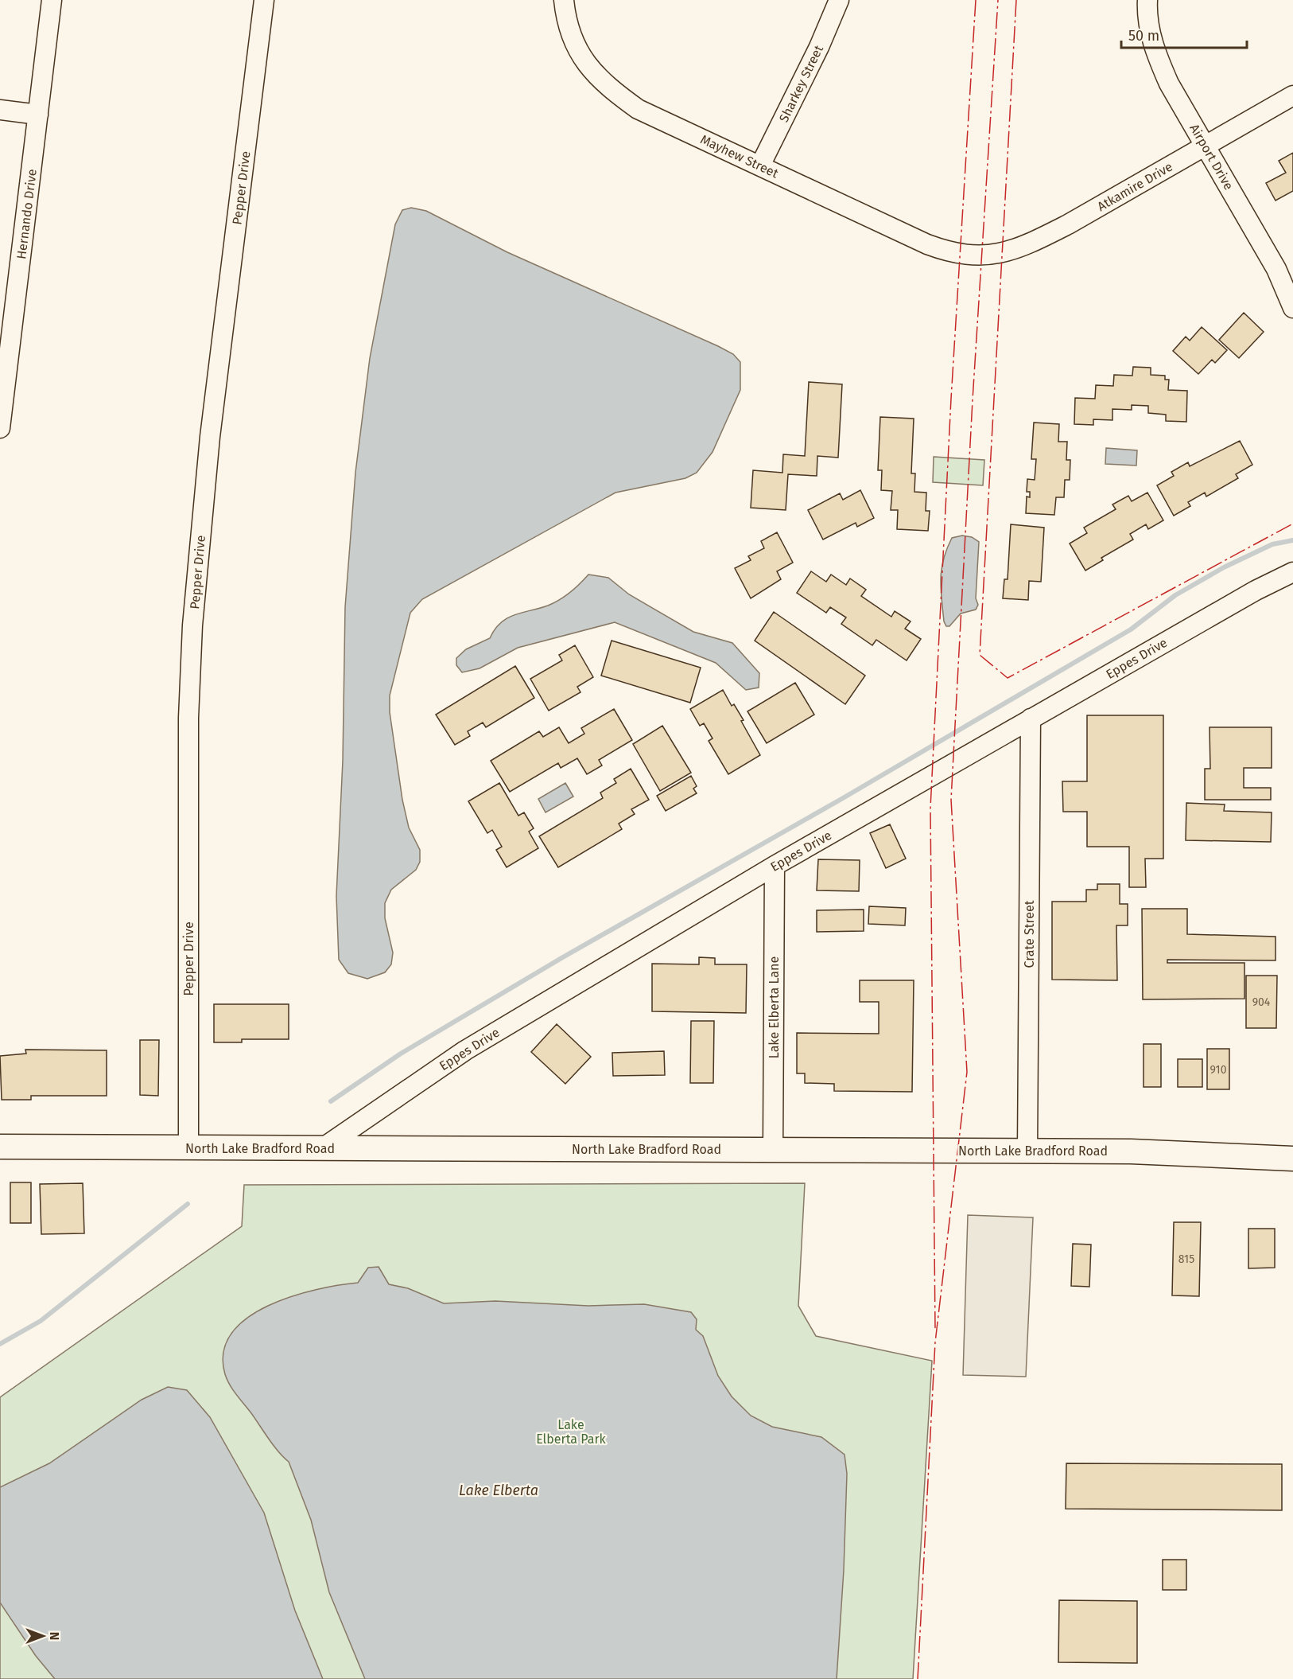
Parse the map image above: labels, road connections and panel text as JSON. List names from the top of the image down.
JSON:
{
  "streets": {
    "main road": ["North Lake Bradford Road"],
    "street": [
      "Sharkey Street",
      "Mayhew Street",
      "Airport Drive",
      "Atkamire Drive",
      "Pepper Drive",
      "Hernando Drive",
      "Eppes Drive",
      "Crate Street",
      "Lake Elberta Lane"
    ]
  },
  "crossings": [
    ["Sharkey Street", "Mayhew Street"],
    ["Mayhew Street", "Atkamire Drive"],
    ["Airport Drive", "Atkamire Drive"],
    ["Pepper Drive", "North Lake Bradford Road"],
    ["Eppes Drive", "Crate Street"],
    ["Eppes Drive", "Lake Elberta Lane"],
    ["Eppes Drive", "North Lake Bradford Road"],
    ["Crate Street", "North Lake Bradford Road"],
    ["Lake Elberta Lane", "North Lake Bradford Road"]
  ],
  "water": ["Lake Elberta"],
  "parks": ["Lake Elberta Park"],
  "house_numbers": ["904", "910", "815"],
  "scale_bar": "50 m",
  "north": "right"
}
